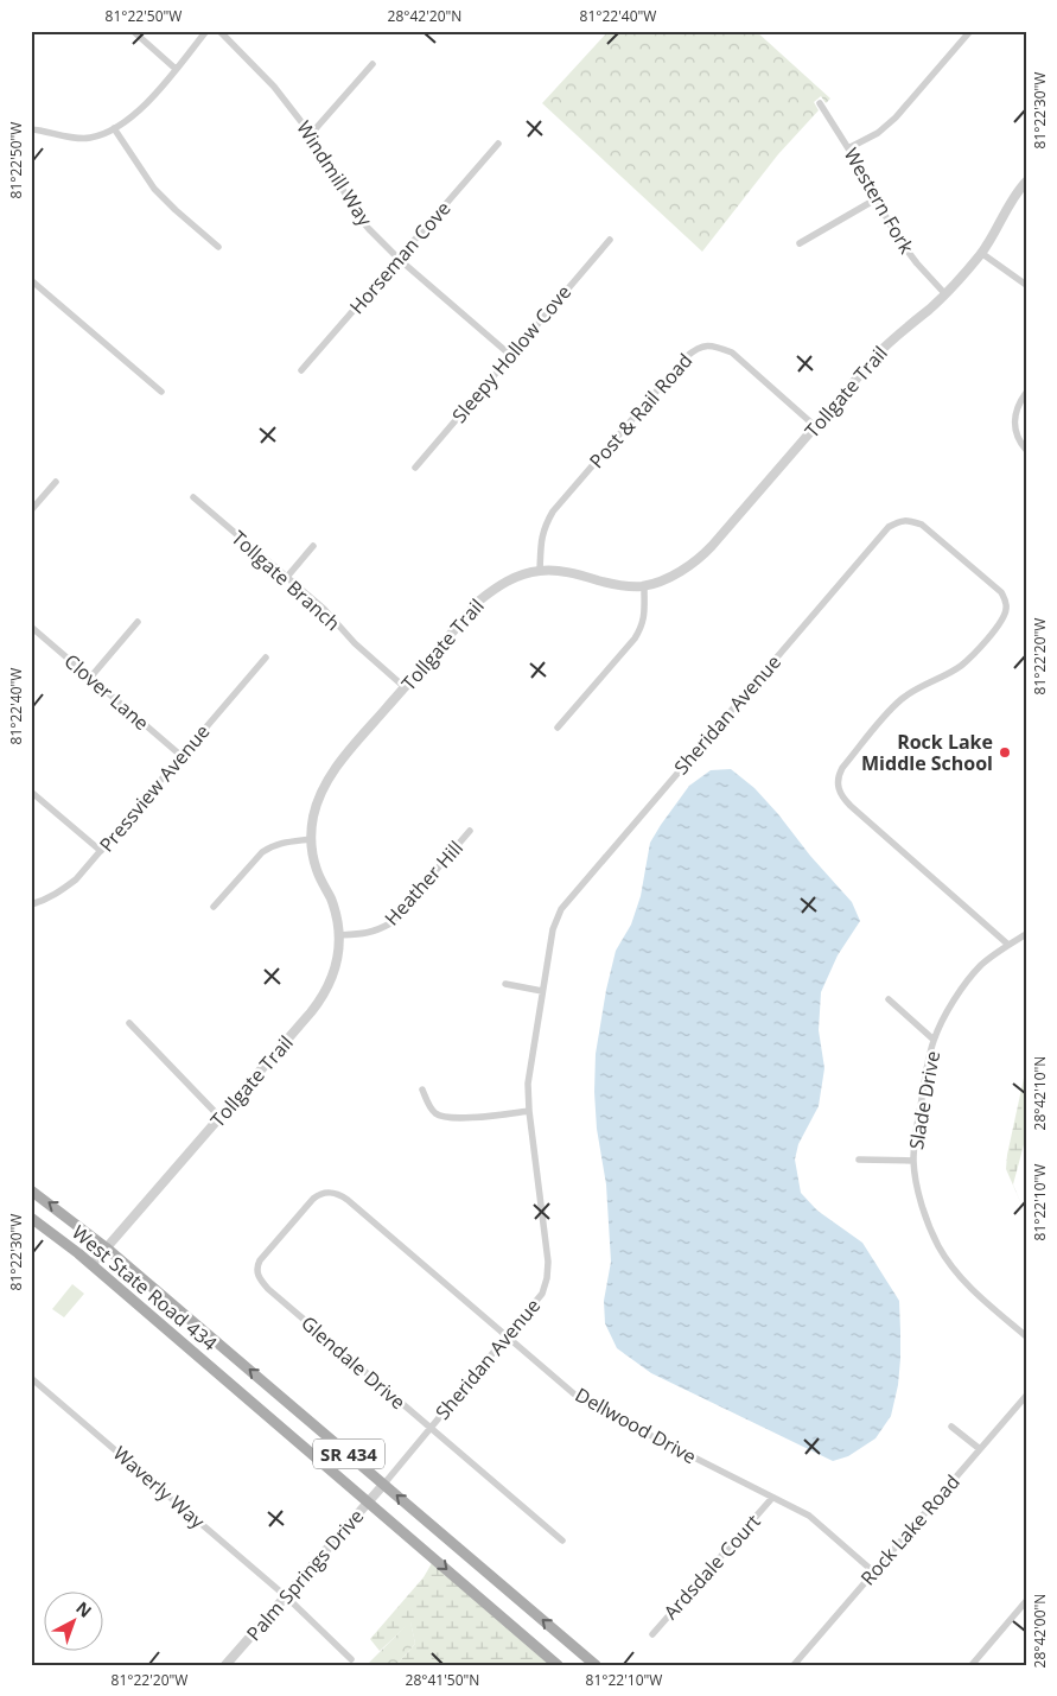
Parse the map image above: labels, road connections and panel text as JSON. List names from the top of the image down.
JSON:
{
  "streets": {
    "main road": ["West State Road 434", "SR 434"],
    "street": [
      "Windmill Way",
      "Western Fork",
      "Horseman Cove",
      "Sleepy Hollow Cove",
      "Tollgate Trail",
      "Post & Rail Road",
      "Tollgate Branch",
      "Clover Lane",
      "Sheridan Avenue",
      "Pressview Avenue",
      "Heather Hill",
      "Slade Drive",
      "Glendale Drive",
      "Dellwood Drive",
      "Waverly Way",
      "Rock Lake Road",
      "Ardsdale Court",
      "Palm Springs Drive"
    ]
  },
  "crossings": [
    ["Windmill Way", "Horseman Cove"],
    ["Windmill Way", "Sleepy Hollow Cove"],
    ["Western Fork", "Tollgate Trail"],
    ["Tollgate Trail", "Post & Rail Road"],
    ["Tollgate Trail", "Tollgate Branch"],
    ["Tollgate Trail", "Heather Hill"],
    ["Tollgate Trail", "West State Road 434"],
    ["Tollgate Trail", "SR 434"],
    ["Clover Lane", "Pressview Avenue"],
    ["Sheridan Avenue", "Slade Drive"],
    ["Sheridan Avenue", "Glendale Drive"],
    ["Sheridan Avenue", "Dellwood Drive"],
    ["Sheridan Avenue", "SR 434"],
    ["Sheridan Avenue", "Palm Springs Drive"],
    ["West State Road 434", "SR 434"],
    ["West State Road 434", "Palm Springs Drive"],
    ["Glendale Drive", "Dellwood Drive"],
    ["Dellwood Drive", "Rock Lake Road"],
    ["Dellwood Drive", "Ardsdale Court"],
    ["SR 434", "Palm Springs Drive"],
    ["Waverly Way", "Palm Springs Drive"]
  ],
  "places": ["Rock Lake Middle School"],
  "north": "top right",
  "coordinates": [
    "81°22'50\"W",
    "28°42'20\"N",
    "81°22'40\"W",
    "81°22'30\"W",
    "81°22'20\"W",
    "28°42'10\"N",
    "81°22'10\"W",
    "28°42'00\"N",
    "28°41'50\"N"
  ]
}
